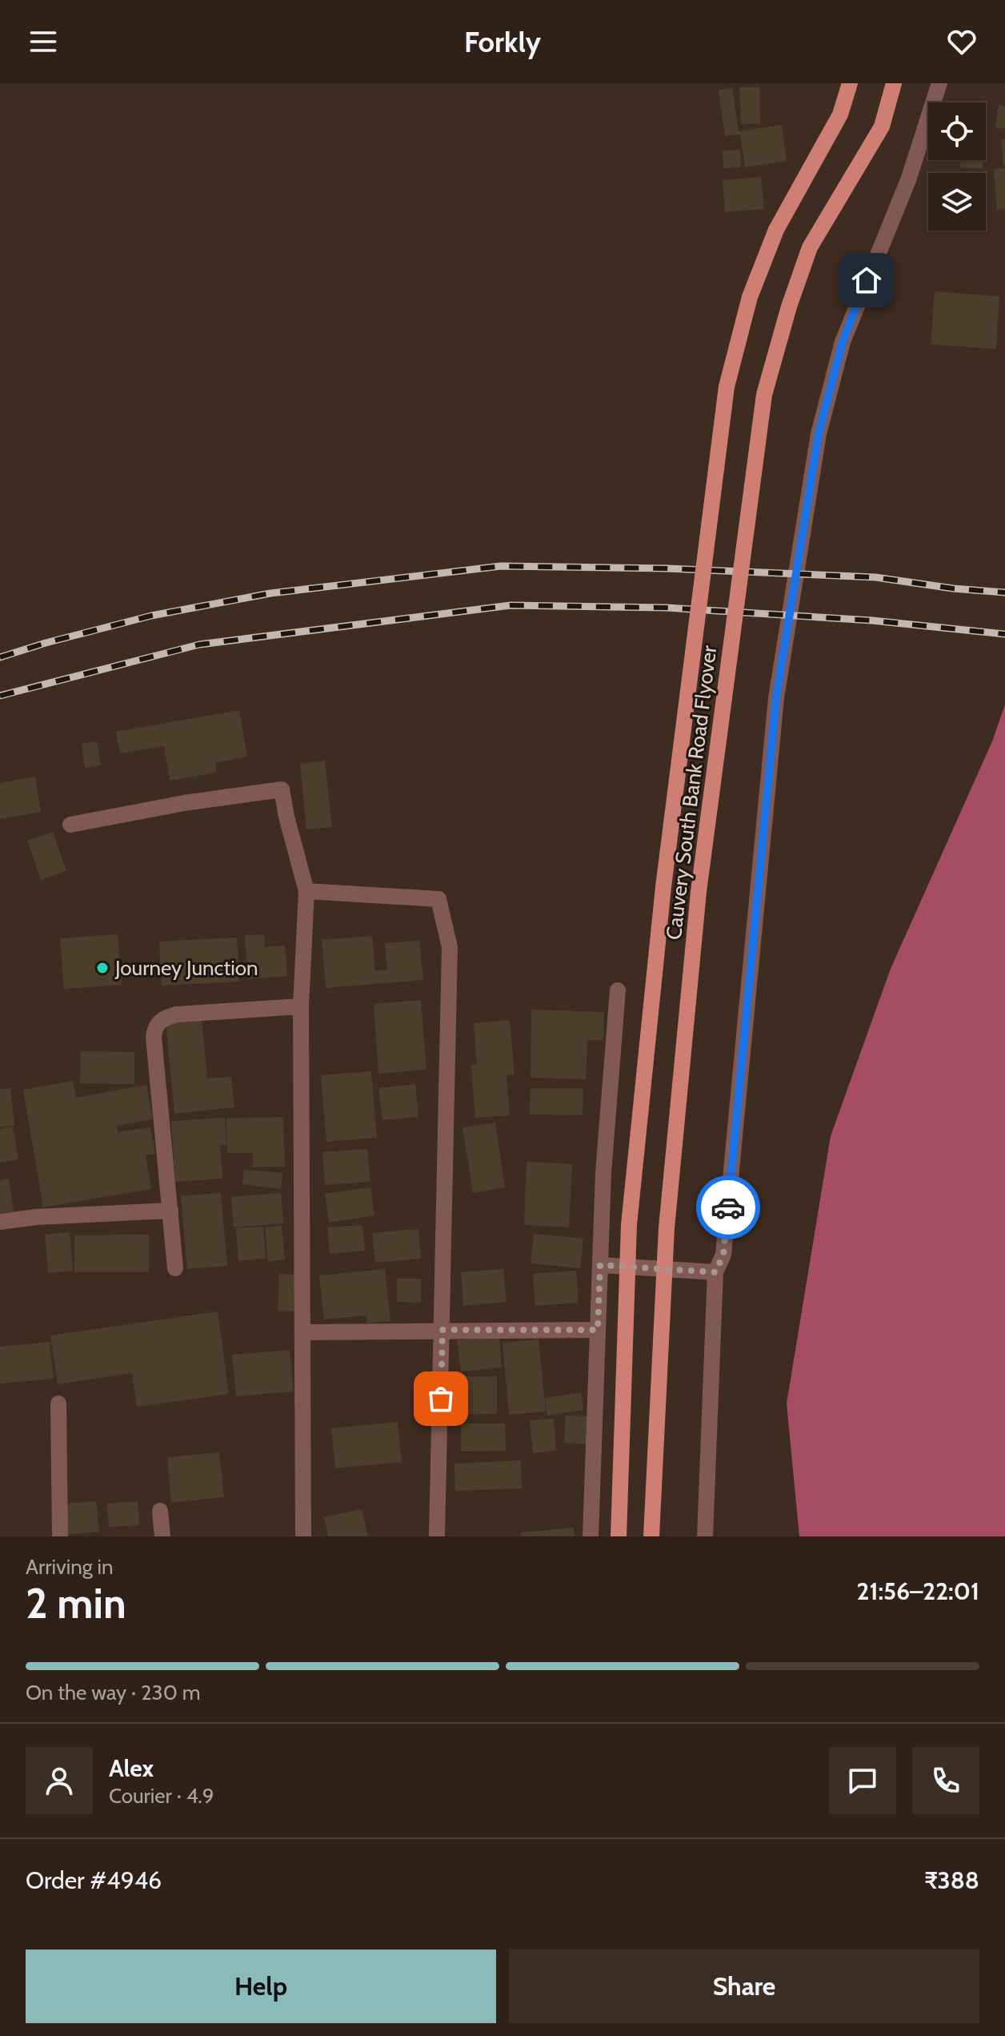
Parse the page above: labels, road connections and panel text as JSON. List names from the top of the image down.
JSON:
{
  "streets": {
    "main road": ["Cauvery South Bank Road Flyover"]
  },
  "places": ["Journey Junction"],
  "page": {
    "header": "Forkly",
    "heading": ["2 min", "Arriving in", "21:56–22:01"],
    "panel": [
      "Alex",
      "Courier · 4.9",
      "Order #4946",
      "₹388"
    ],
    "bar": "On the way · 230 m",
    "buttons": ["Help", "Share"]
  }
}
